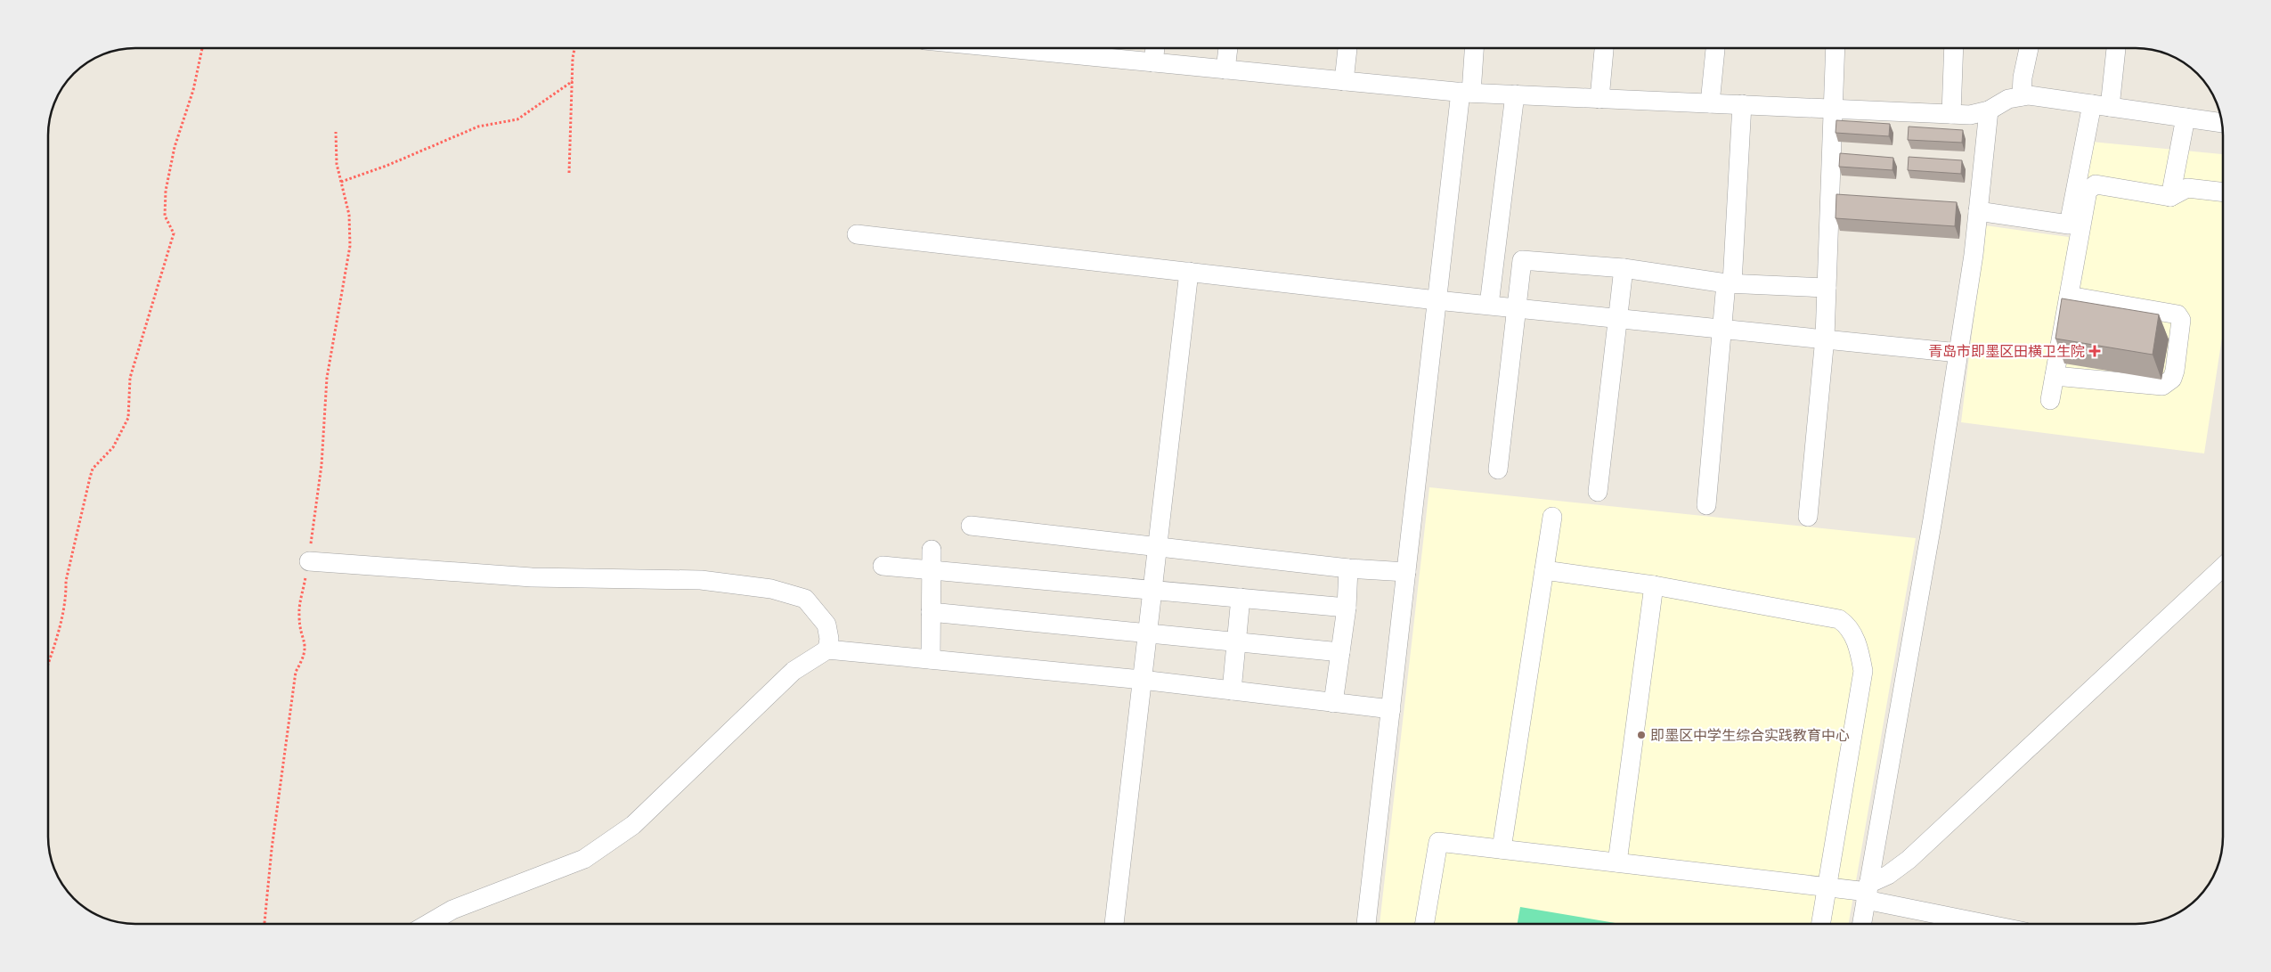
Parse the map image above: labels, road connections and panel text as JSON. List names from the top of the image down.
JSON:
{
  "places": {
    "health": ["青岛市即墨区田横卫生院"],
    "other": ["即墨区中学生综合实践教育中心"]
  }
}
